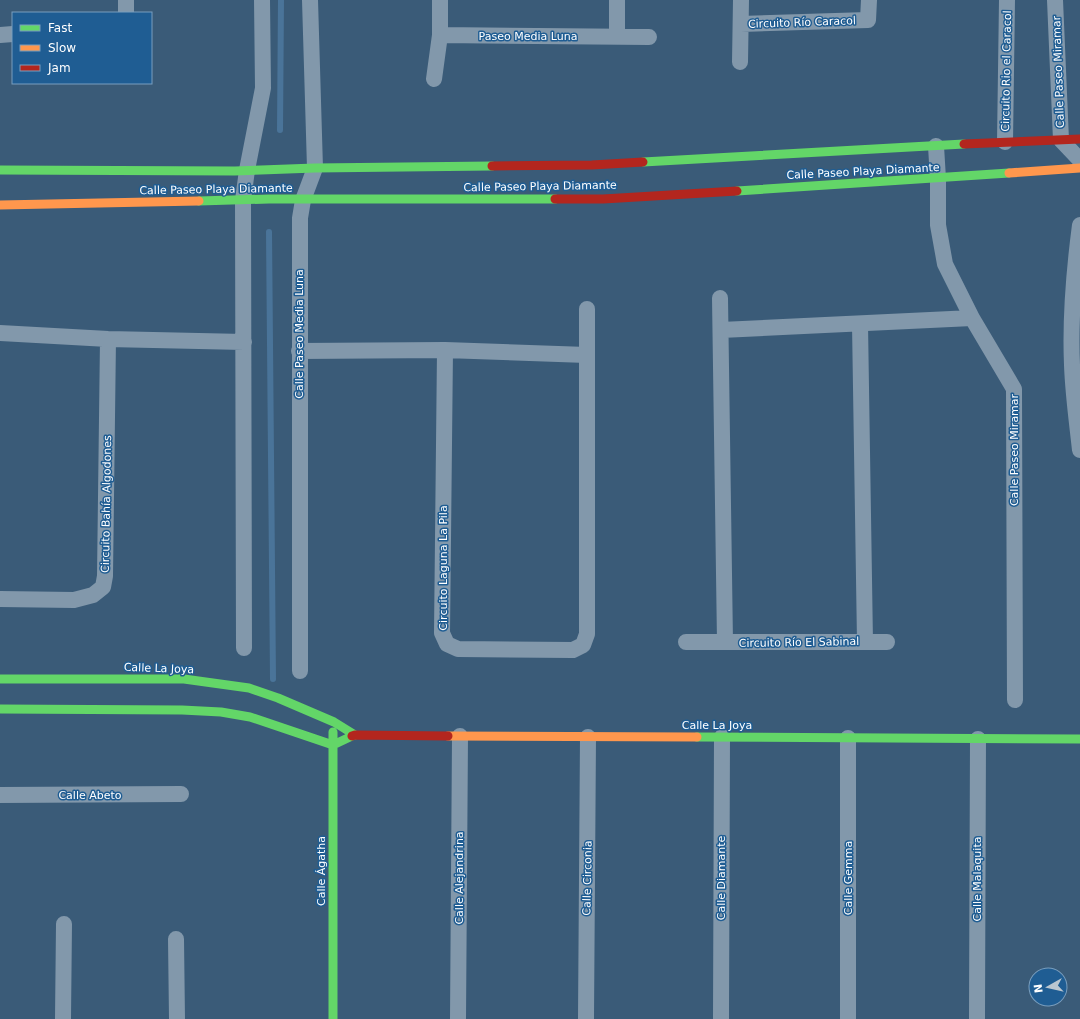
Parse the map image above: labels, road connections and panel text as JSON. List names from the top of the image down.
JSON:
{
  "streets": {
    "street": [
      "Circuito Río Caracol",
      "Paseo Media Luna",
      "Circuito Rio el Caracol",
      "Calle Paseo Miramar",
      "Calle Paseo Playa Diamante",
      "Calle Paseo Media Luna",
      "Circuito Bahía Algodones",
      "Circuito Laguna La Pila",
      "Circuito Río El Sabinal",
      "Calle La Joya",
      "Calle Abeto",
      "Calle Ágatha",
      "Calle Alejandrina",
      "Calle Circonia",
      "Calle Diamante",
      "Calle Gemma",
      "Calle Malaquita"
    ]
  },
  "crossings": [
    ["Circuito Rio el Caracol", "Calle Paseo Playa Diamante"],
    ["Calle Paseo Miramar", "Calle Paseo Playa Diamante"],
    ["Calle Paseo Playa Diamante", "Calle Paseo Media Luna"],
    ["Calle La Joya", "Calle Ágatha"],
    ["Calle La Joya", "Calle Alejandrina"],
    ["Calle La Joya", "Calle Circonia"],
    ["Calle La Joya", "Calle Diamante"],
    ["Calle La Joya", "Calle Gemma"],
    ["Calle La Joya", "Calle Malaquita"]
  ],
  "legend": ["Fast", "Slow", "Jam"],
  "north": "left"
}
